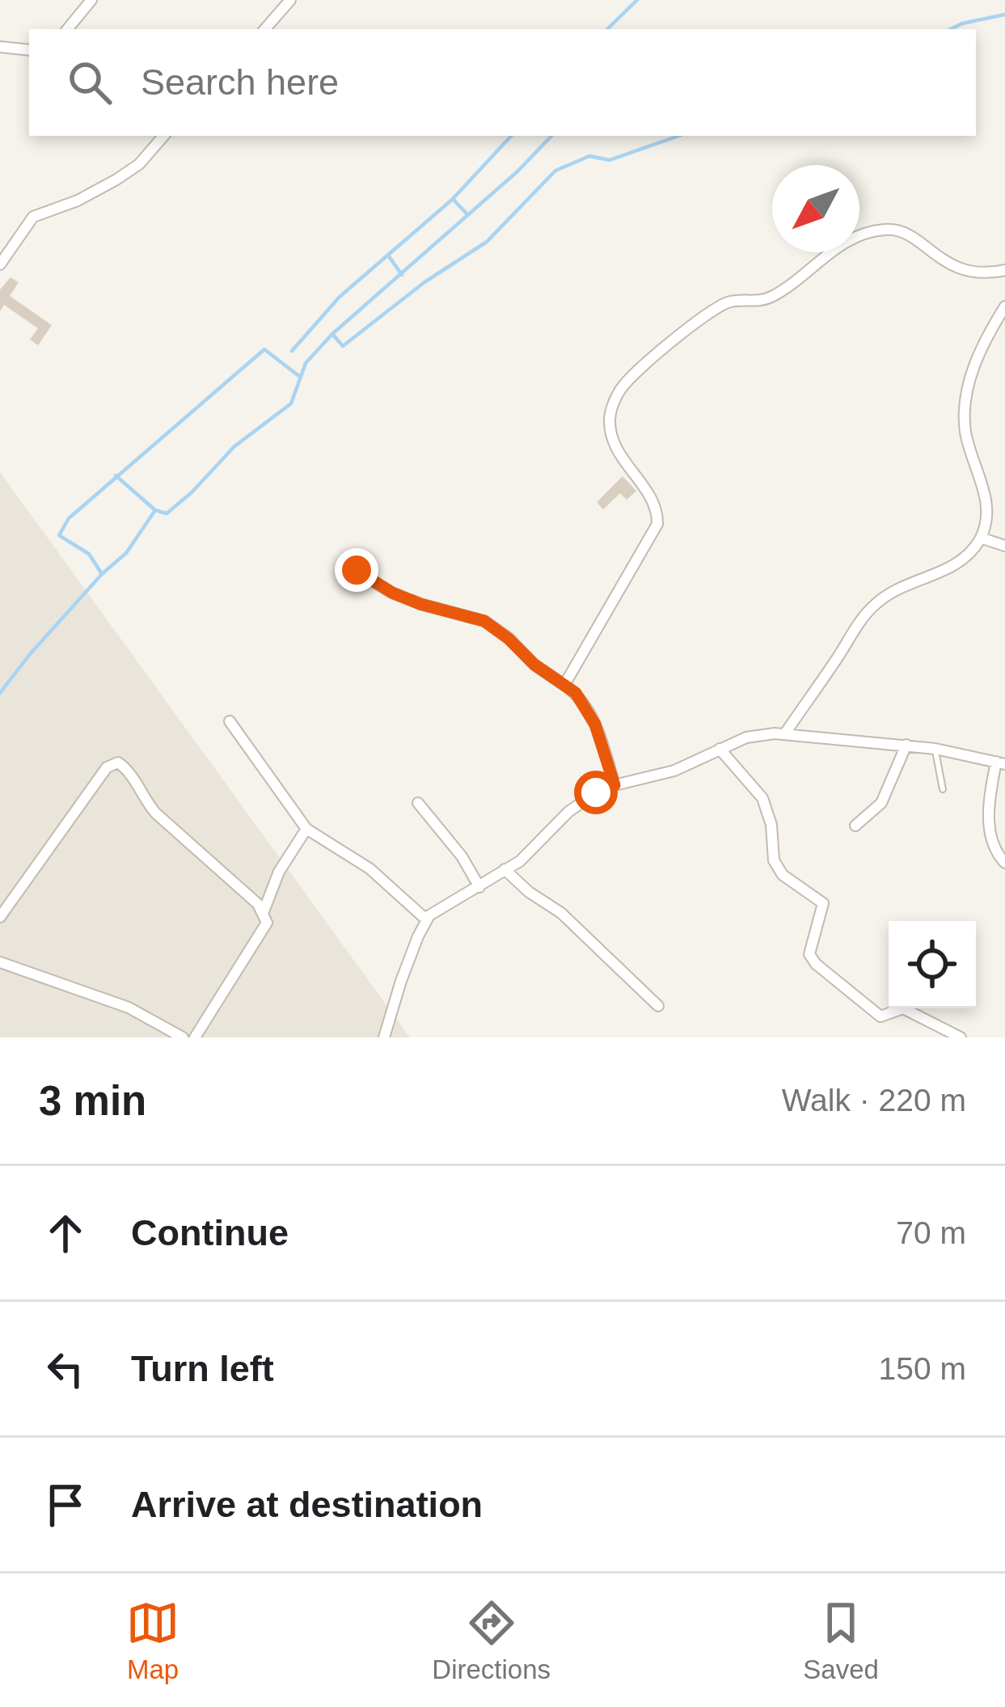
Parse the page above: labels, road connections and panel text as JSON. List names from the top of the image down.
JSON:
{
  "north": "bottom left",
  "page": {
    "search": "Search here",
    "heading": ["3 min", "Walk · 220 m"],
    "list": [
      ["Continue", "70 m"],
      ["Turn left", "150 m"],
      "Arrive at destination"
    ],
    "nav": ["Map", "Directions", "Saved"]
  }
}
